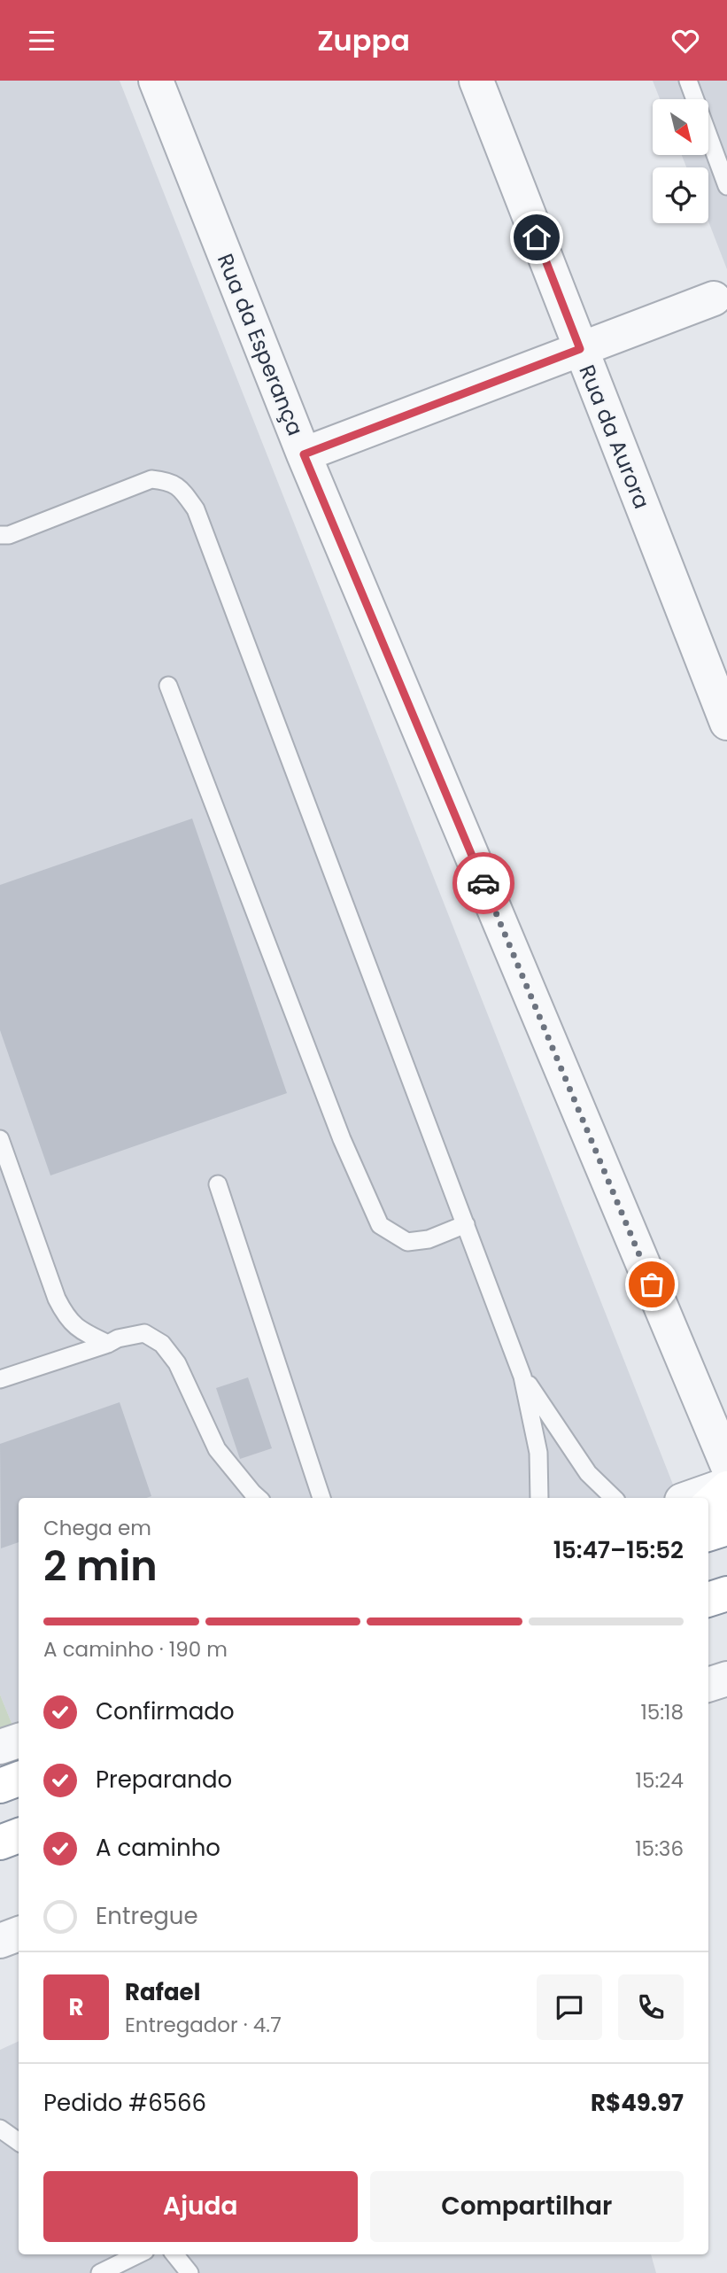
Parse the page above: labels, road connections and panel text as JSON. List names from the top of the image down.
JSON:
{
  "streets": {
    "street": ["Rua da Esperança", "Rua da Aurora"]
  },
  "north": "bottom right",
  "page": {
    "header": "Zuppa",
    "heading": ["2 min", "Chega em", "15:47–15:52"],
    "panel": [
      "Rafael",
      "Entregador · 4.7",
      "Pedido #6566",
      "R$49.97"
    ],
    "bar": "A caminho · 190 m",
    "list": [
      ["Confirmado", "15:18"],
      ["Preparando", "15:24"],
      ["A caminho", "15:36"],
      "Entregue"
    ],
    "round": "R",
    "buttons": ["Ajuda", "Compartilhar"]
  }
}
